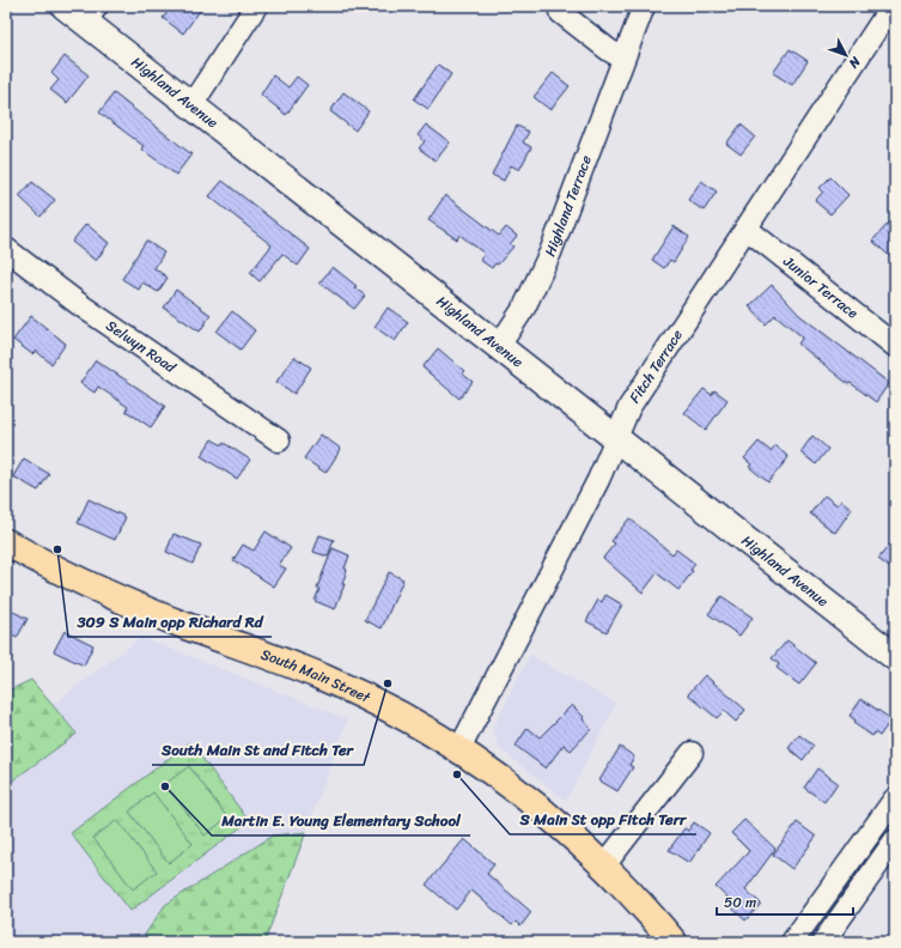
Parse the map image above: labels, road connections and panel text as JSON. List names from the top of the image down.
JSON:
{
  "streets": {
    "main road": ["South Main Street"],
    "street": [
      "Highland Avenue",
      "Highland Terrace",
      "Junior Terrace",
      "Selwyn Road",
      "Fitch Terrace"
    ]
  },
  "crossings": [
    ["Highland Avenue", "Highland Terrace"],
    ["Highland Avenue", "Fitch Terrace"],
    ["Junior Terrace", "Fitch Terrace"],
    ["Fitch Terrace", "South Main Street"]
  ],
  "places": [
    "309 S Main opp Richard Rd",
    "South Main St and Fitch Ter",
    "S Main St opp Fitch Terr",
    "Martin E. Young Elementary School"
  ],
  "scale_bar": "50 m",
  "north": "bottom right"
}
